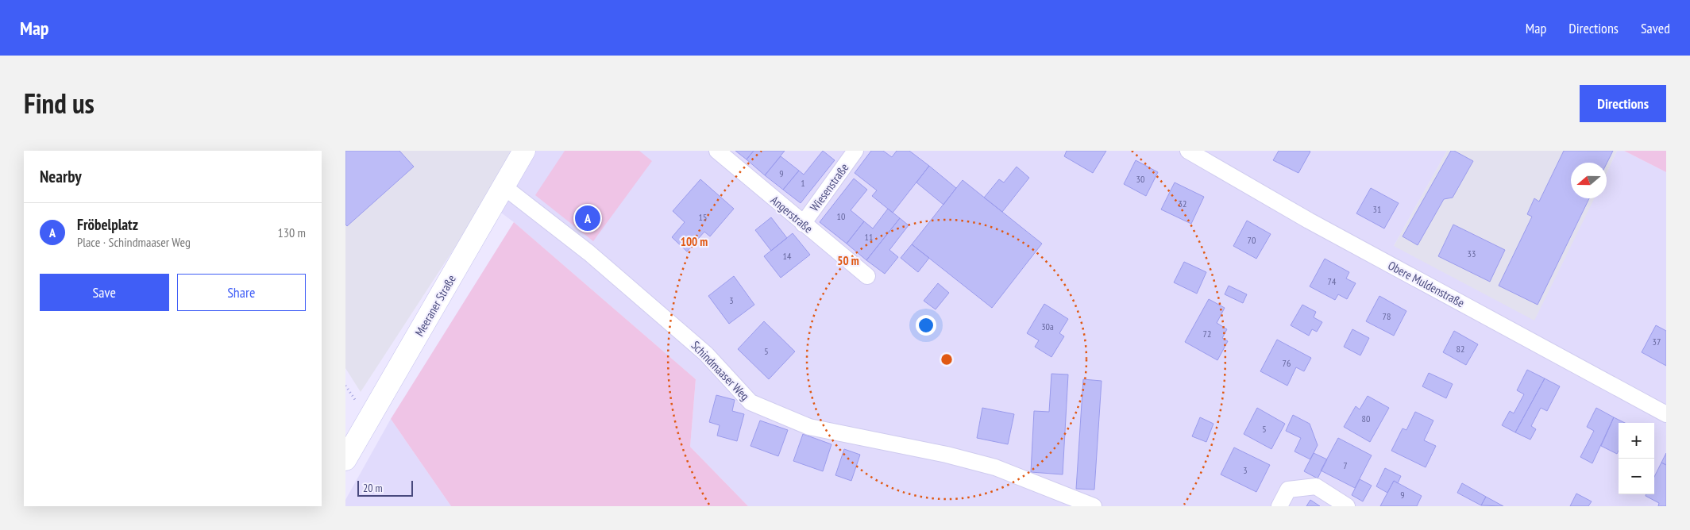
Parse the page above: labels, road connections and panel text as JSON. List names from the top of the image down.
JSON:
{
  "streets": {
    "street": [
      "Wiesenstraße",
      "Angerstraße",
      "Obere Muldenstraße",
      "Meeraner Straße",
      "Schindmaaser Weg"
    ]
  },
  "crossings": [
    ["Wiesenstraße", "Angerstraße"],
    ["Meeraner Straße", "Schindmaaser Weg"]
  ],
  "house_numbers": [
    "9",
    "30",
    "1",
    "32",
    "31",
    "10",
    "15",
    "11",
    "70",
    "33",
    "14",
    "74",
    "3",
    "78",
    "30a",
    "72",
    "37",
    "82",
    "5",
    "76",
    "80",
    "5",
    "7",
    "3",
    "9"
  ],
  "scale_bar": "20 m",
  "north": "left",
  "page": {
    "header": "Map",
    "nav": ["Map", "Directions", "Saved"],
    "title": "Find us",
    "buttons": [
      "Directions",
      ["Save", "Share"]
    ],
    "heading": "Nearby",
    "list": [
      {
        "mark": "A",
        "name": "Fröbelplatz",
        "note": "Place · Schindmaaser Weg",
        "value": "130 m"
      }
    ],
    "pins": "A",
    "map_buttons": ["+", "−"],
    "scale": "20 m"
  },
  "rings": ["100 m", "50 m"]
}
